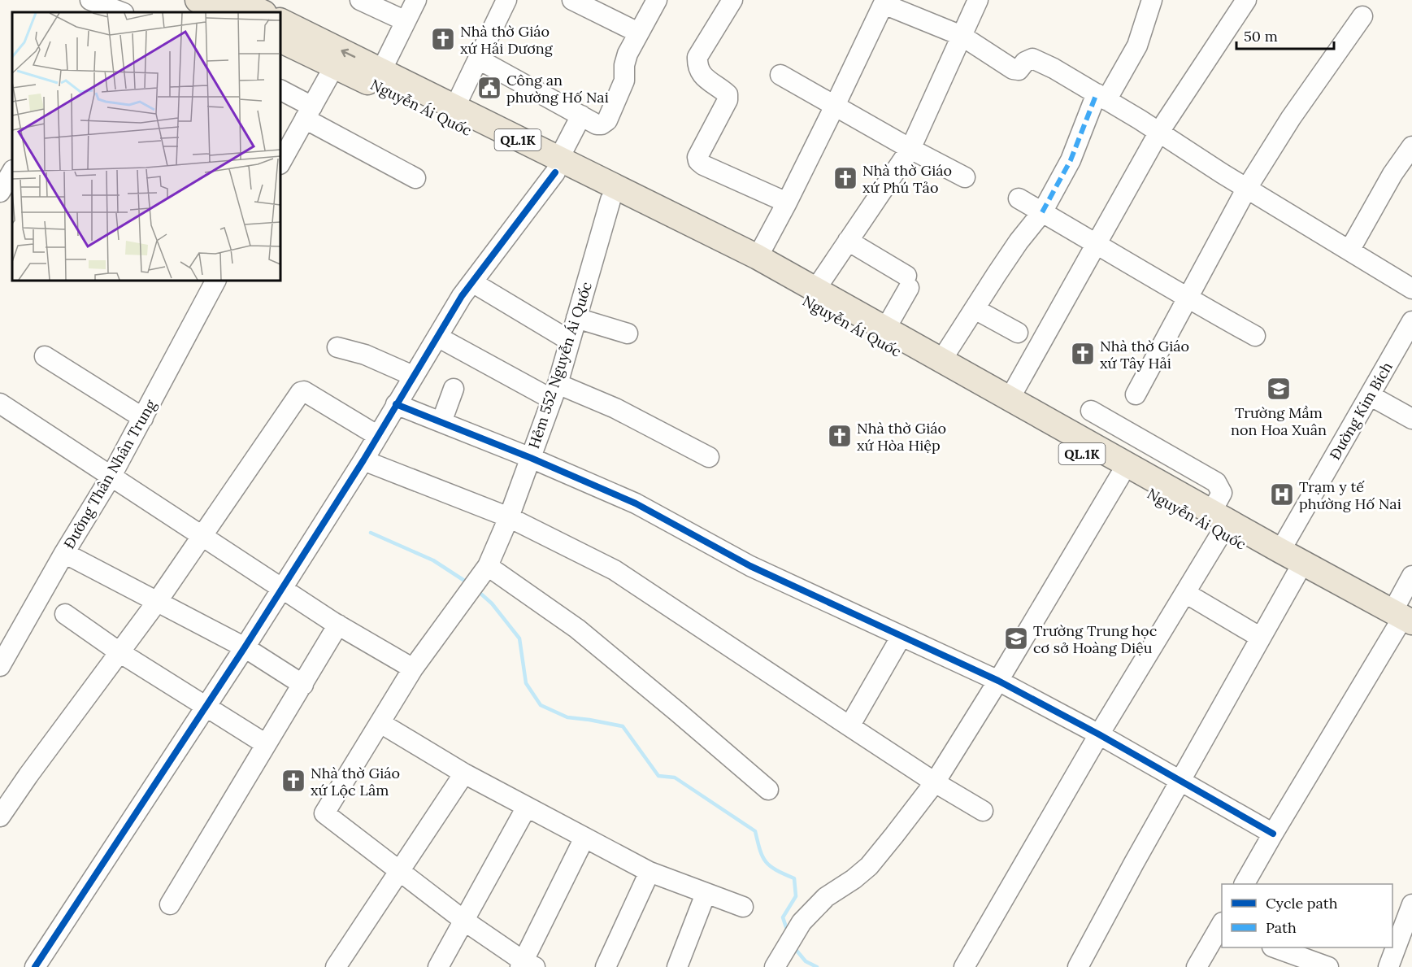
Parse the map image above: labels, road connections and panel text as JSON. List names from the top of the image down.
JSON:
{
  "streets": {
    "main road": ["Nguyễn Ái Quốc", "QL.1K"],
    "street": ["Hẻm 552 Nguyễn Ái Quốc", "Đường Kim Bích", "Đường Thân Nhân Trung"]
  },
  "crossings": [
    ["Nguyễn Ái Quốc", "Hẻm 552 Nguyễn Ái Quốc"],
    ["Nguyễn Ái Quốc", "Đường Kim Bích"]
  ],
  "places": {
    "church": [
      "Nhà thờ Giáo xứ Hải Dương",
      "Nhà thờ Giáo xứ Phú Tảo",
      "Nhà thờ Giáo xứ Tây Hải",
      "Nhà thờ Giáo xứ Hòa Hiệp",
      "Nhà thờ Giáo xứ Lộc Lâm"
    ],
    "public building": ["Công an phường Hố Nai"],
    "school or university": ["Trường Mầm non Hoa Xuân", "Trường Trung học cơ sở Hoàng Diệu"],
    "hospital": ["Trạm y tế phường Hố Nai"]
  },
  "legend": ["Cycle path", "Path"],
  "scale_bar": "50 m"
}
